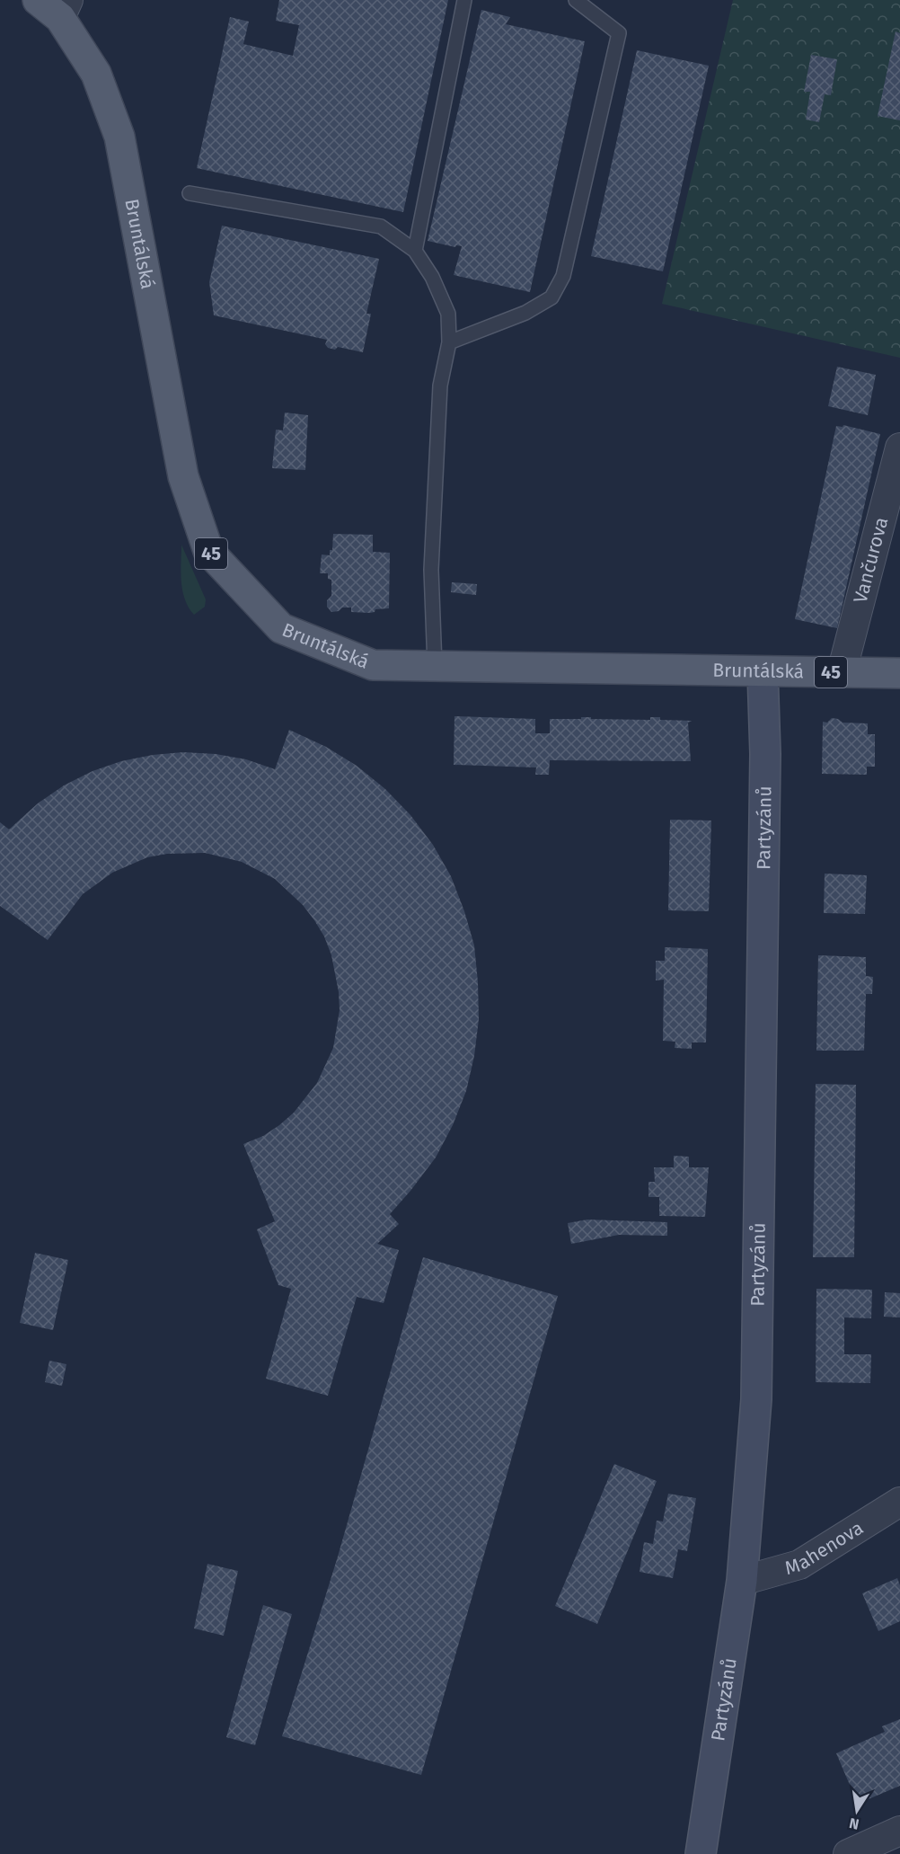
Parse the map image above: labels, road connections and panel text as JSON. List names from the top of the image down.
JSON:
{
  "streets": {
    "main road": ["Bruntálská", "45"],
    "street": ["Vančurova", "Partyzánů", "Mahenova"]
  },
  "crossings": [
    ["Bruntálská", "Vančurova"],
    ["Bruntálská", "Partyzánů"],
    ["Partyzánů", "Mahenova"]
  ],
  "north": "bottom"
}
